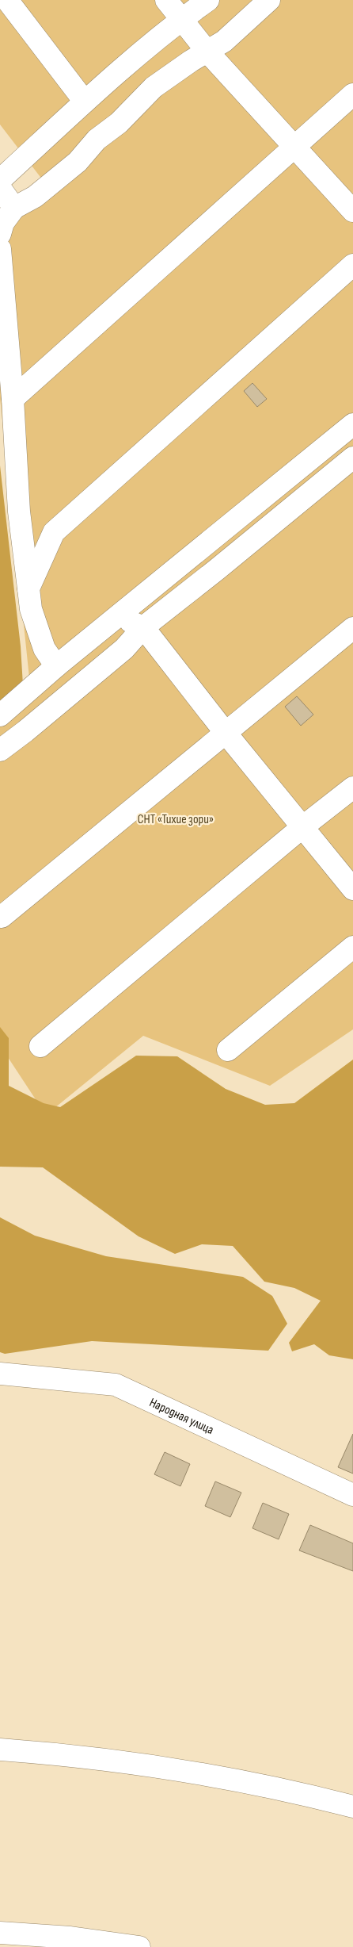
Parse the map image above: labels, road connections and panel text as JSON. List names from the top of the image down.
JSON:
{
  "streets": {
    "street": ["Народная улица"]
  },
  "parks": ["СНТ «Тихие зори»"]
}
